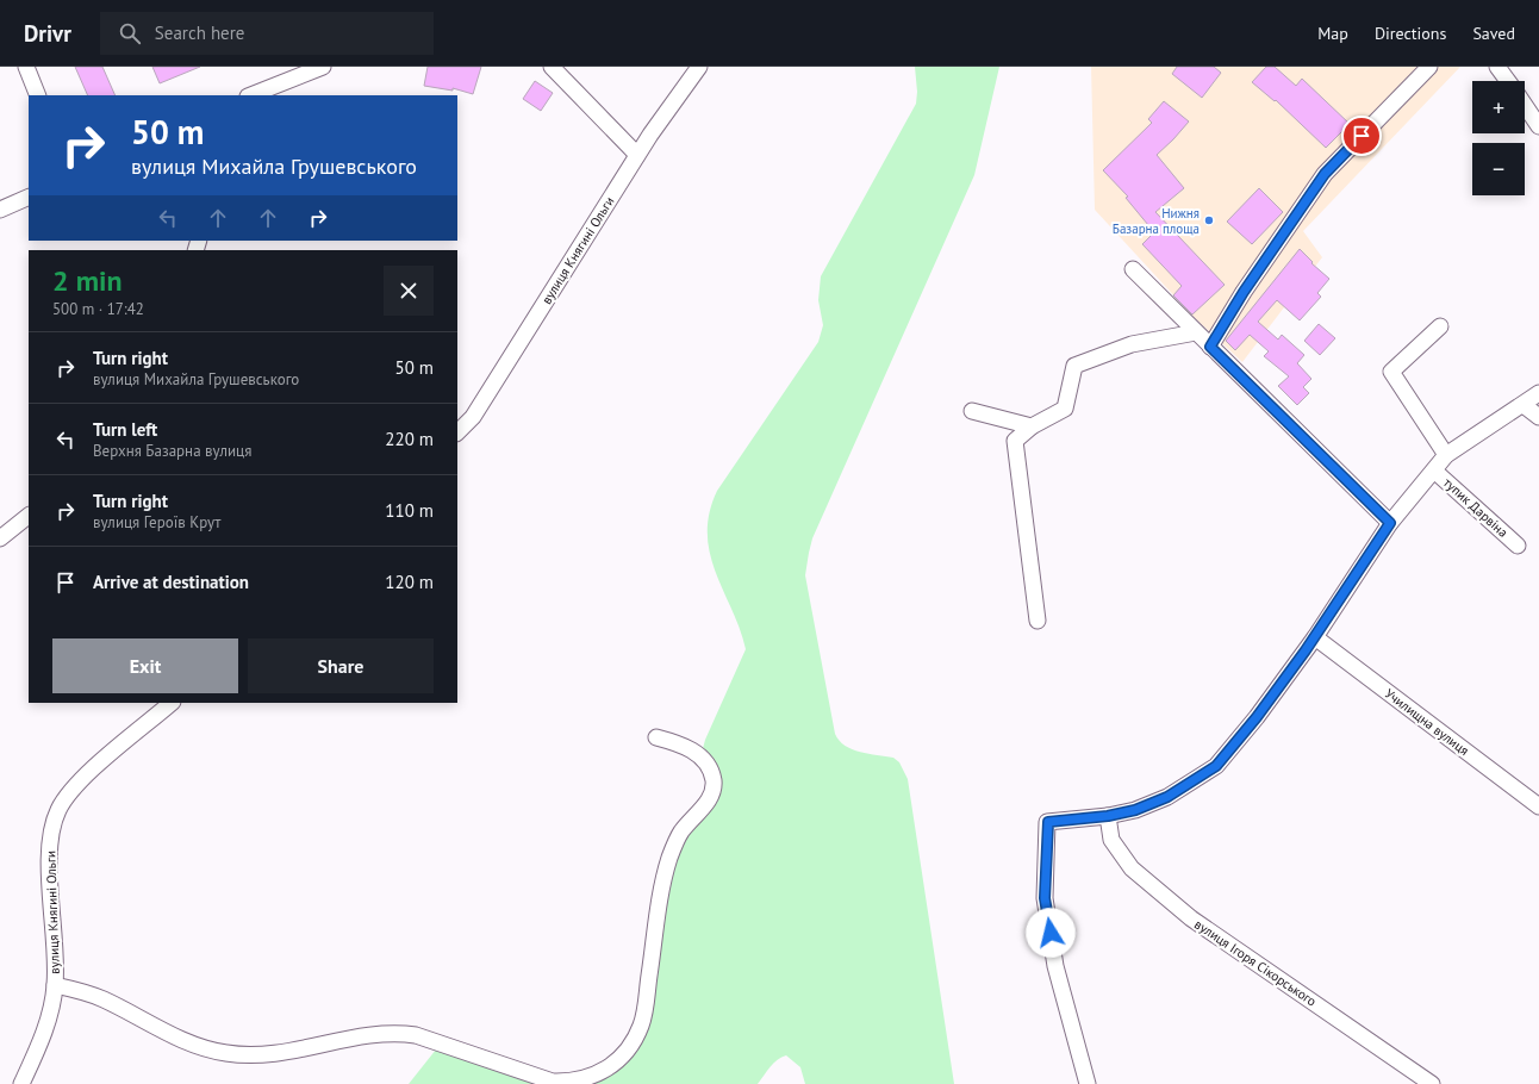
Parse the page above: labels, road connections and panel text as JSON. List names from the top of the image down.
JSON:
{
  "streets": {
    "street": [
      "вулиця Княгині Ольги",
      "тупик Дарвіна",
      "Училищна вулиця",
      "вулиця Ігоря Сікорського"
    ]
  },
  "places": ["Нижня Базарна площа"],
  "page": {
    "header": "Drivr",
    "search": "Search here",
    "nav": ["Map", "Directions", "Saved"],
    "map_buttons": ["+", "−"],
    "turn": ["50 m", "вулиця Михайла Грушевського"],
    "heading": ["2 min", "500 m · 17:42"],
    "list": [
      {
        "name": "Turn right",
        "note": "вулиця Михайла Грушевського",
        "value": "50 m"
      },
      {
        "name": "Turn left",
        "note": "Верхня Базарна вулиця",
        "value": "220 m"
      },
      {
        "name": "Turn right",
        "note": "вулиця Героїв Крут",
        "value": "110 m"
      },
      {
        "name": "Arrive at destination",
        "value": "120 m"
      }
    ],
    "buttons": ["Exit", "Share"]
  }
}
